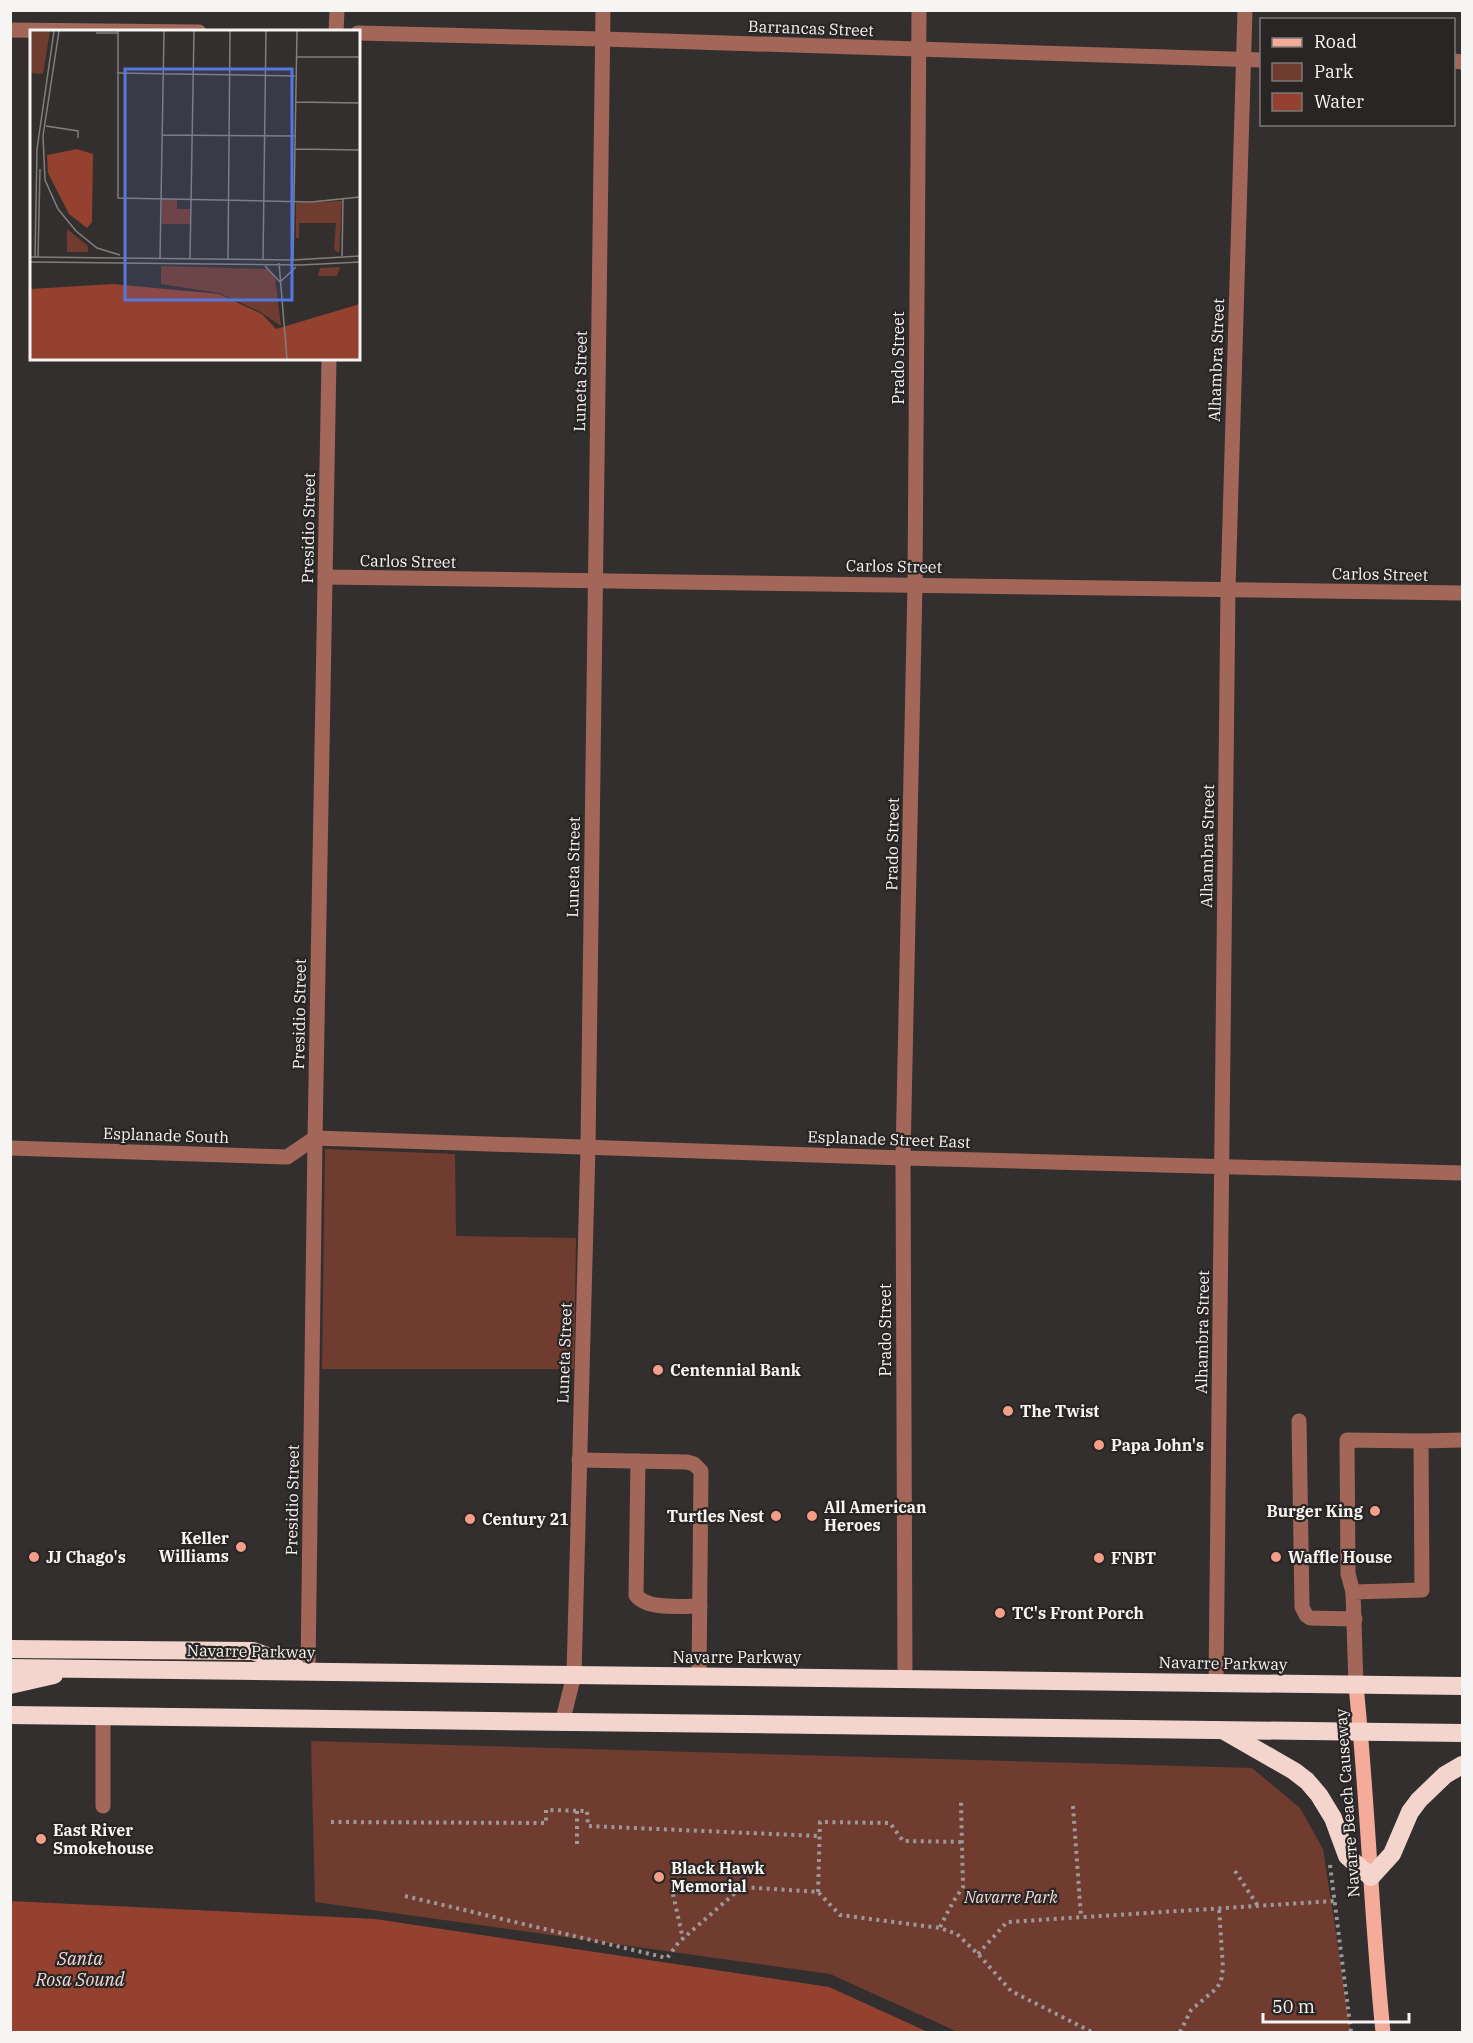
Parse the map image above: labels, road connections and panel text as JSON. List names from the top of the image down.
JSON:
{
  "streets": {
    "highway": ["Navarre Parkway"],
    "main road": ["Navarre Beach Causeway"],
    "street": [
      "Barrancas Street",
      "Prado Street",
      "Alhambra Street",
      "Luneta Street",
      "Presidio Street",
      "Carlos Street",
      "Esplanade South",
      "Esplanade Street East"
    ]
  },
  "crossings": [
    ["Barrancas Street", "Prado Street"],
    ["Barrancas Street", "Alhambra Street"],
    ["Barrancas Street", "Luneta Street"],
    ["Prado Street", "Carlos Street"],
    ["Prado Street", "Esplanade Street East"],
    ["Prado Street", "Navarre Parkway"],
    ["Alhambra Street", "Carlos Street"],
    ["Alhambra Street", "Esplanade Street East"],
    ["Alhambra Street", "Navarre Parkway"],
    ["Luneta Street", "Carlos Street"],
    ["Luneta Street", "Esplanade Street East"],
    ["Luneta Street", "Navarre Parkway"],
    ["Presidio Street", "Carlos Street"],
    ["Presidio Street", "Esplanade South"],
    ["Presidio Street", "Esplanade Street East"],
    ["Presidio Street", "Navarre Parkway"],
    ["Esplanade South", "Esplanade Street East"],
    ["Navarre Parkway", "Navarre Beach Causeway"]
  ],
  "water": ["Santa Rosa Sound"],
  "parks": ["Navarre Park"],
  "places": [
    "Centennial Bank",
    "The Twist",
    "Papa John's",
    "Burger King",
    "Turtles Nest",
    "All American Heroes",
    "Century 21",
    "Keller Williams",
    "JJ Chago's",
    "Waffle House",
    "FNBT",
    "TC's Front Porch",
    "East River Smokehouse",
    "Black Hawk Memorial"
  ],
  "legend": ["Road", "Park", "Water"],
  "scale_bar": "50 m"
}
